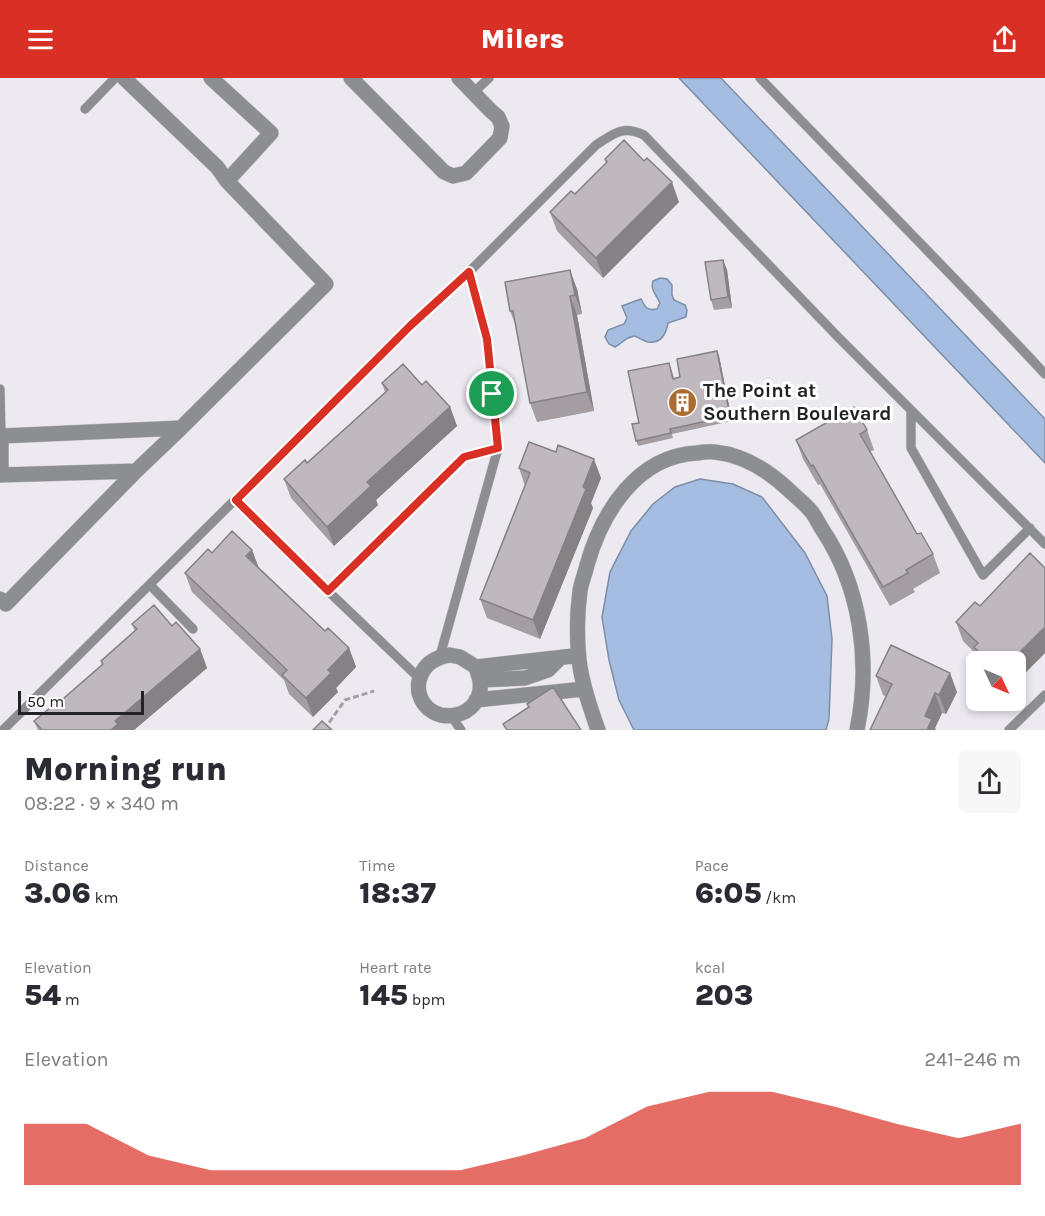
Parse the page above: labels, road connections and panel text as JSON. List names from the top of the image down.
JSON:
{
  "places": {
    "building": ["The Point at Southern Boulevard"]
  },
  "scale_bar": "50 m",
  "north": "bottom right",
  "page": {
    "header": "Milers",
    "scale": "50 m",
    "heading": ["Morning run", "08:22 · 9 × 340 m"],
    "stats": [
      ["Distance", "3.06 km"],
      ["Time", "18:37"],
      ["Pace", "6:05 /km"],
      ["Elevation", "54 m"],
      ["Heart rate", "145 bpm"],
      ["kcal", "203"]
    ],
    "chart": ["Elevation", "241–246 m"]
  }
}
